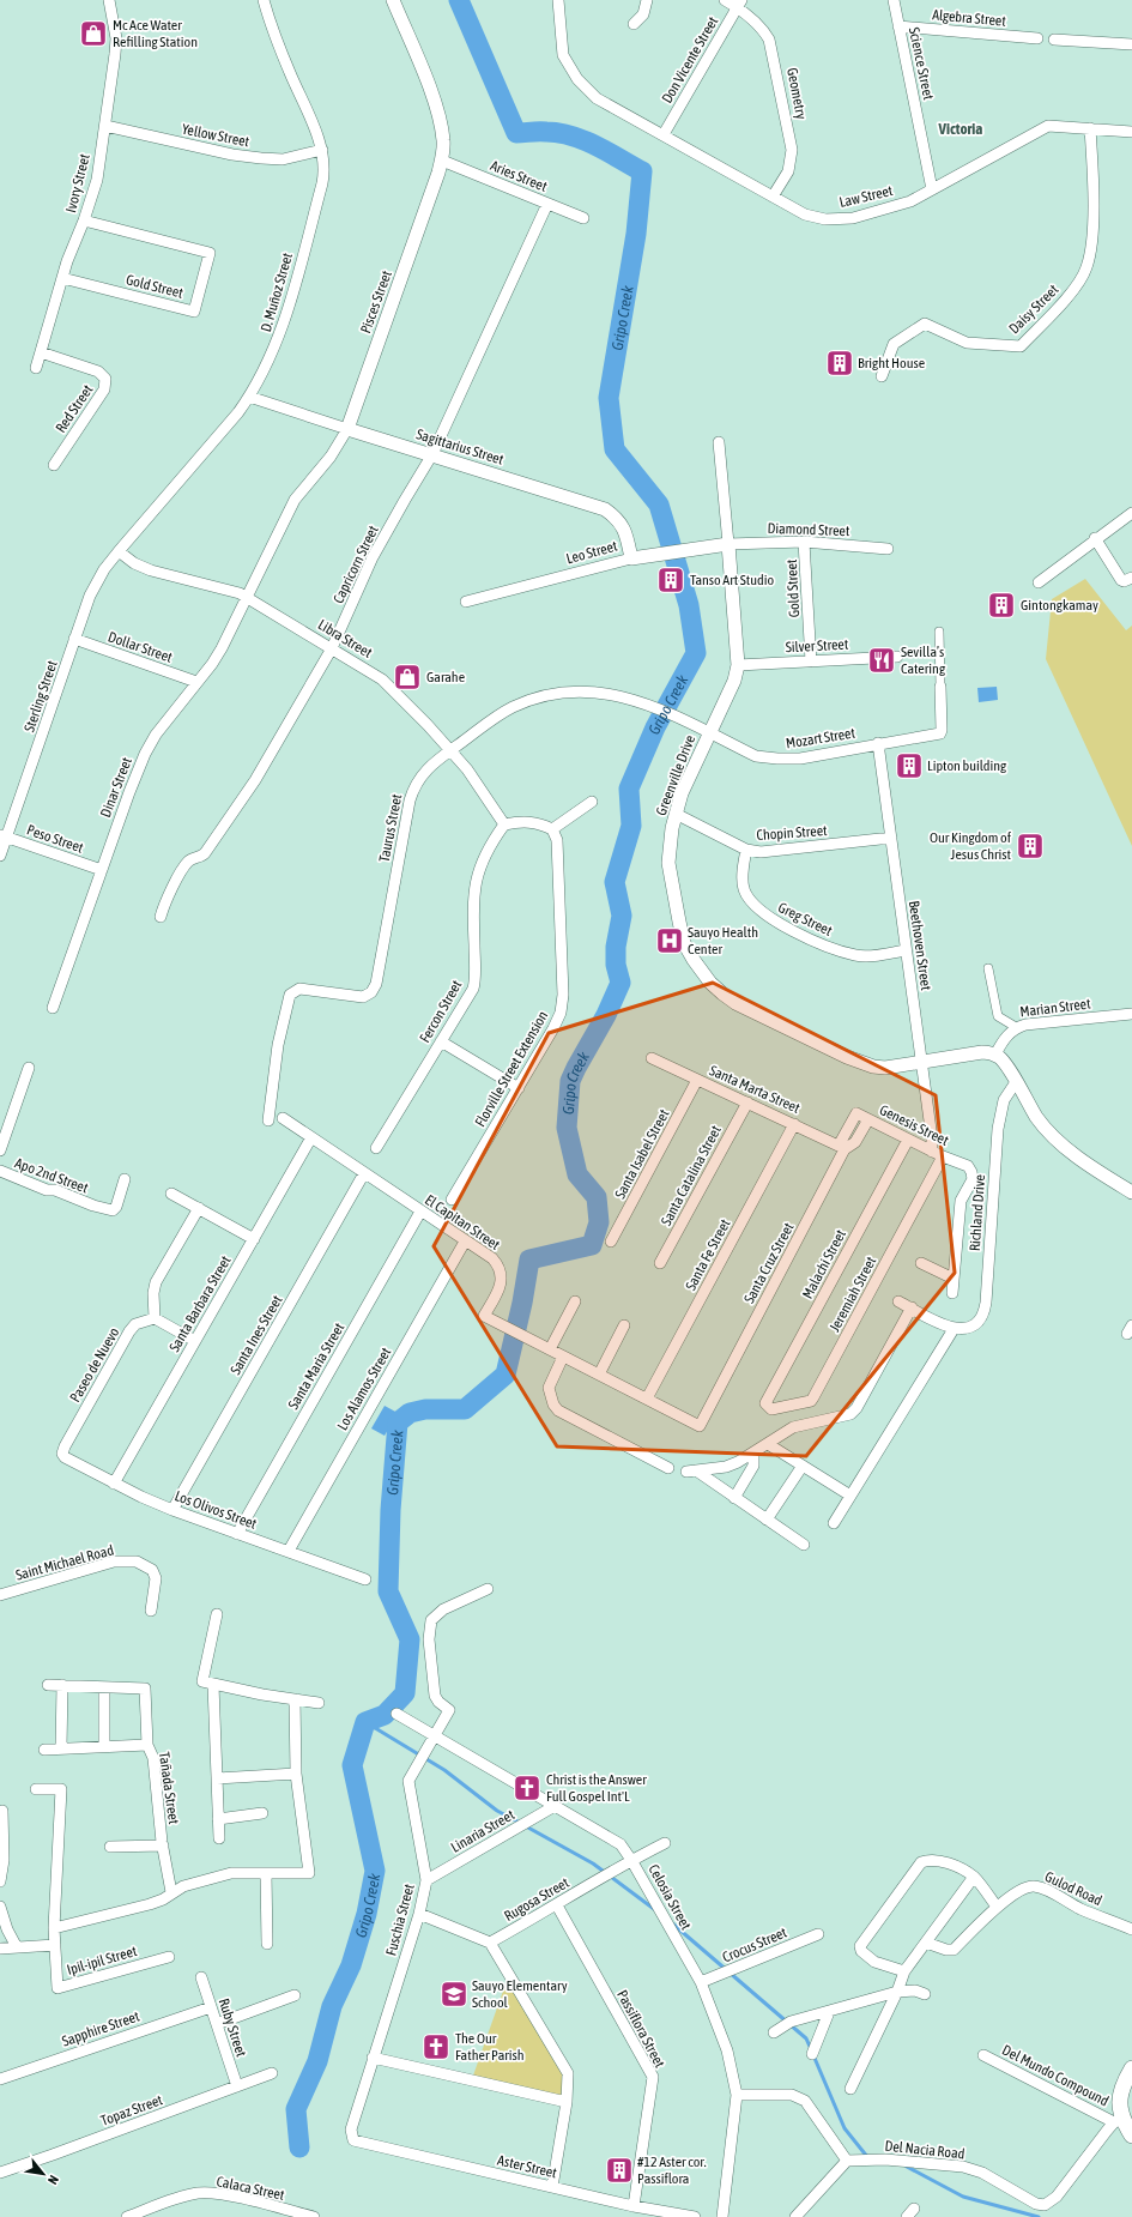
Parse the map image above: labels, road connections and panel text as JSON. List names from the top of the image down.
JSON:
{
  "streets": {
    "street": [
      "Algebra Street",
      "Don Vicente Street",
      "Science Street",
      "Geometry",
      "Yellow Street",
      "Aries Street",
      "Ivory Street",
      "Law Street",
      "Gold Street",
      "D. Muñoz Street",
      "Pisces Street",
      "Daisy Street",
      "Red Street",
      "Sagittarius Street",
      "Diamond Street",
      "Leo Street",
      "Capricorn Street",
      "Libra Street",
      "Silver Street",
      "Dollar Street",
      "Sterling Street",
      "Mozart Street",
      "Greenville Drive",
      "Dinar Street",
      "Taurus Street",
      "Chopin Street",
      "Peso Street",
      "Greg Street",
      "Beethoven Street",
      "Marian Street",
      "Fercon Street",
      "Florville Street Extension",
      "Santa Marta Street",
      "Genesis Street",
      "Santa Isabel Street",
      "Apo 2nd Street",
      "Santa Catalina Street",
      "Richland Drive",
      "El Capitan Street",
      "Santa Fe Street",
      "Santa Cruz Street",
      "Malachi Street",
      "Jeremiah Street",
      "Santa Barbara Street",
      "Santa Ines Street",
      "Paseo de Nuevo",
      "Santa Maria Street",
      "Los Alamos Street",
      "Los Olivos Street",
      "Saint Michael Road",
      "Tañada Street",
      "Linaria Street",
      "Gulod Road",
      "Celosia Street",
      "Rugosa Street",
      "Fuschia Street",
      "Crocus Street",
      "Ipil-ipil Street",
      "Ruby Street",
      "Sapphire Street",
      "Passiflora Street",
      "Del Mundo Compound",
      "Topaz Street",
      "Del Nacia Road",
      "Aster Street",
      "Calaca Street"
    ]
  },
  "crossings": [
    ["Algebra Street", "Science Street"],
    ["Don Vicente Street", "Geometry"],
    ["Don Vicente Street", "Law Street"],
    ["Science Street", "Law Street"],
    ["Geometry", "Law Street"],
    ["Yellow Street", "Ivory Street"],
    ["Yellow Street", "D. Muñoz Street"],
    ["Aries Street", "Pisces Street"],
    ["Aries Street", "Capricorn Street"],
    ["Ivory Street", "Gold Street"],
    ["Ivory Street", "Red Street"],
    ["Law Street", "Daisy Street"],
    ["Gold Street", "Diamond Street"],
    ["Gold Street", "Silver Street"],
    ["D. Muñoz Street", "Sagittarius Street"],
    ["D. Muñoz Street", "Libra Street"],
    ["D. Muñoz Street", "Sterling Street"],
    ["Pisces Street", "Sagittarius Street"],
    ["Pisces Street", "Libra Street"],
    ["Pisces Street", "Dinar Street"],
    ["Sagittarius Street", "Leo Street"],
    ["Sagittarius Street", "Capricorn Street"],
    ["Diamond Street", "Leo Street"],
    ["Diamond Street", "Greenville Drive"],
    ["Leo Street", "Greenville Drive"],
    ["Capricorn Street", "Libra Street"],
    ["Libra Street", "Sterling Street"],
    ["Libra Street", "Dinar Street"],
    ["Libra Street", "Taurus Street"],
    ["Libra Street", "Fercon Street"],
    ["Silver Street", "Greenville Drive"],
    ["Dollar Street", "Sterling Street"],
    ["Dollar Street", "Dinar Street"],
    ["Sterling Street", "Peso Street"],
    ["Mozart Street", "Greenville Drive"],
    ["Mozart Street", "Taurus Street"],
    ["Mozart Street", "Beethoven Street"],
    ["Greenville Drive", "Taurus Street"],
    ["Greenville Drive", "Chopin Street"],
    ["Greenville Drive", "Beethoven Street"],
    ["Greenville Drive", "Marian Street"],
    ["Dinar Street", "Peso Street"],
    ["Chopin Street", "Greg Street"],
    ["Chopin Street", "Beethoven Street"],
    ["Greg Street", "Beethoven Street"],
    ["Beethoven Street", "Genesis Street"],
    ["Santa Marta Street", "Santa Isabel Street"],
    ["Santa Marta Street", "Santa Catalina Street"],
    ["Santa Marta Street", "Santa Fe Street"],
    ["Santa Marta Street", "Santa Cruz Street"],
    ["Genesis Street", "Santa Cruz Street"],
    ["Genesis Street", "Malachi Street"],
    ["Genesis Street", "Jeremiah Street"],
    ["El Capitan Street", "Santa Fe Street"],
    ["El Capitan Street", "Santa Cruz Street"],
    ["El Capitan Street", "Santa Barbara Street"],
    ["El Capitan Street", "Santa Ines Street"],
    ["El Capitan Street", "Santa Maria Street"],
    ["El Capitan Street", "Los Alamos Street"],
    ["Malachi Street", "Jeremiah Street"],
    ["Santa Barbara Street", "Los Olivos Street"],
    ["Santa Ines Street", "Los Olivos Street"],
    ["Paseo de Nuevo", "Los Olivos Street"],
    ["Santa Maria Street", "Los Olivos Street"],
    ["Los Alamos Street", "Los Olivos Street"],
    ["Linaria Street", "Celosia Street"],
    ["Linaria Street", "Fuschia Street"],
    ["Celosia Street", "Rugosa Street"],
    ["Celosia Street", "Fuschia Street"],
    ["Celosia Street", "Crocus Street"],
    ["Rugosa Street", "Passiflora Street"],
    ["Fuschia Street", "Aster Street"],
    ["Ruby Street", "Sapphire Street"],
    ["Ruby Street", "Topaz Street"],
    ["Passiflora Street", "Aster Street"]
  ],
  "districts": ["Victoria"],
  "water": ["Gripo Creek"],
  "places": {
    "shop": ["Mc Ace Water Refilling Station", "Garahe"],
    "building": [
      "Bright House",
      "Tanso Art Studio",
      "Gintongkamay",
      "Lipton building",
      "Our Kingdom of Jesus Christ",
      "#12 Aster cor. Passiflora"
    ],
    "restaurant": ["Sevilla’s Catering"],
    "hospital": ["Sauyo Health Center"],
    "church": ["Christ is the Answer Full Gospel Int'L", "The Our Father Parish"],
    "school or university": ["Sauyo Elementary School"]
  },
  "north": "bottom right"
}
